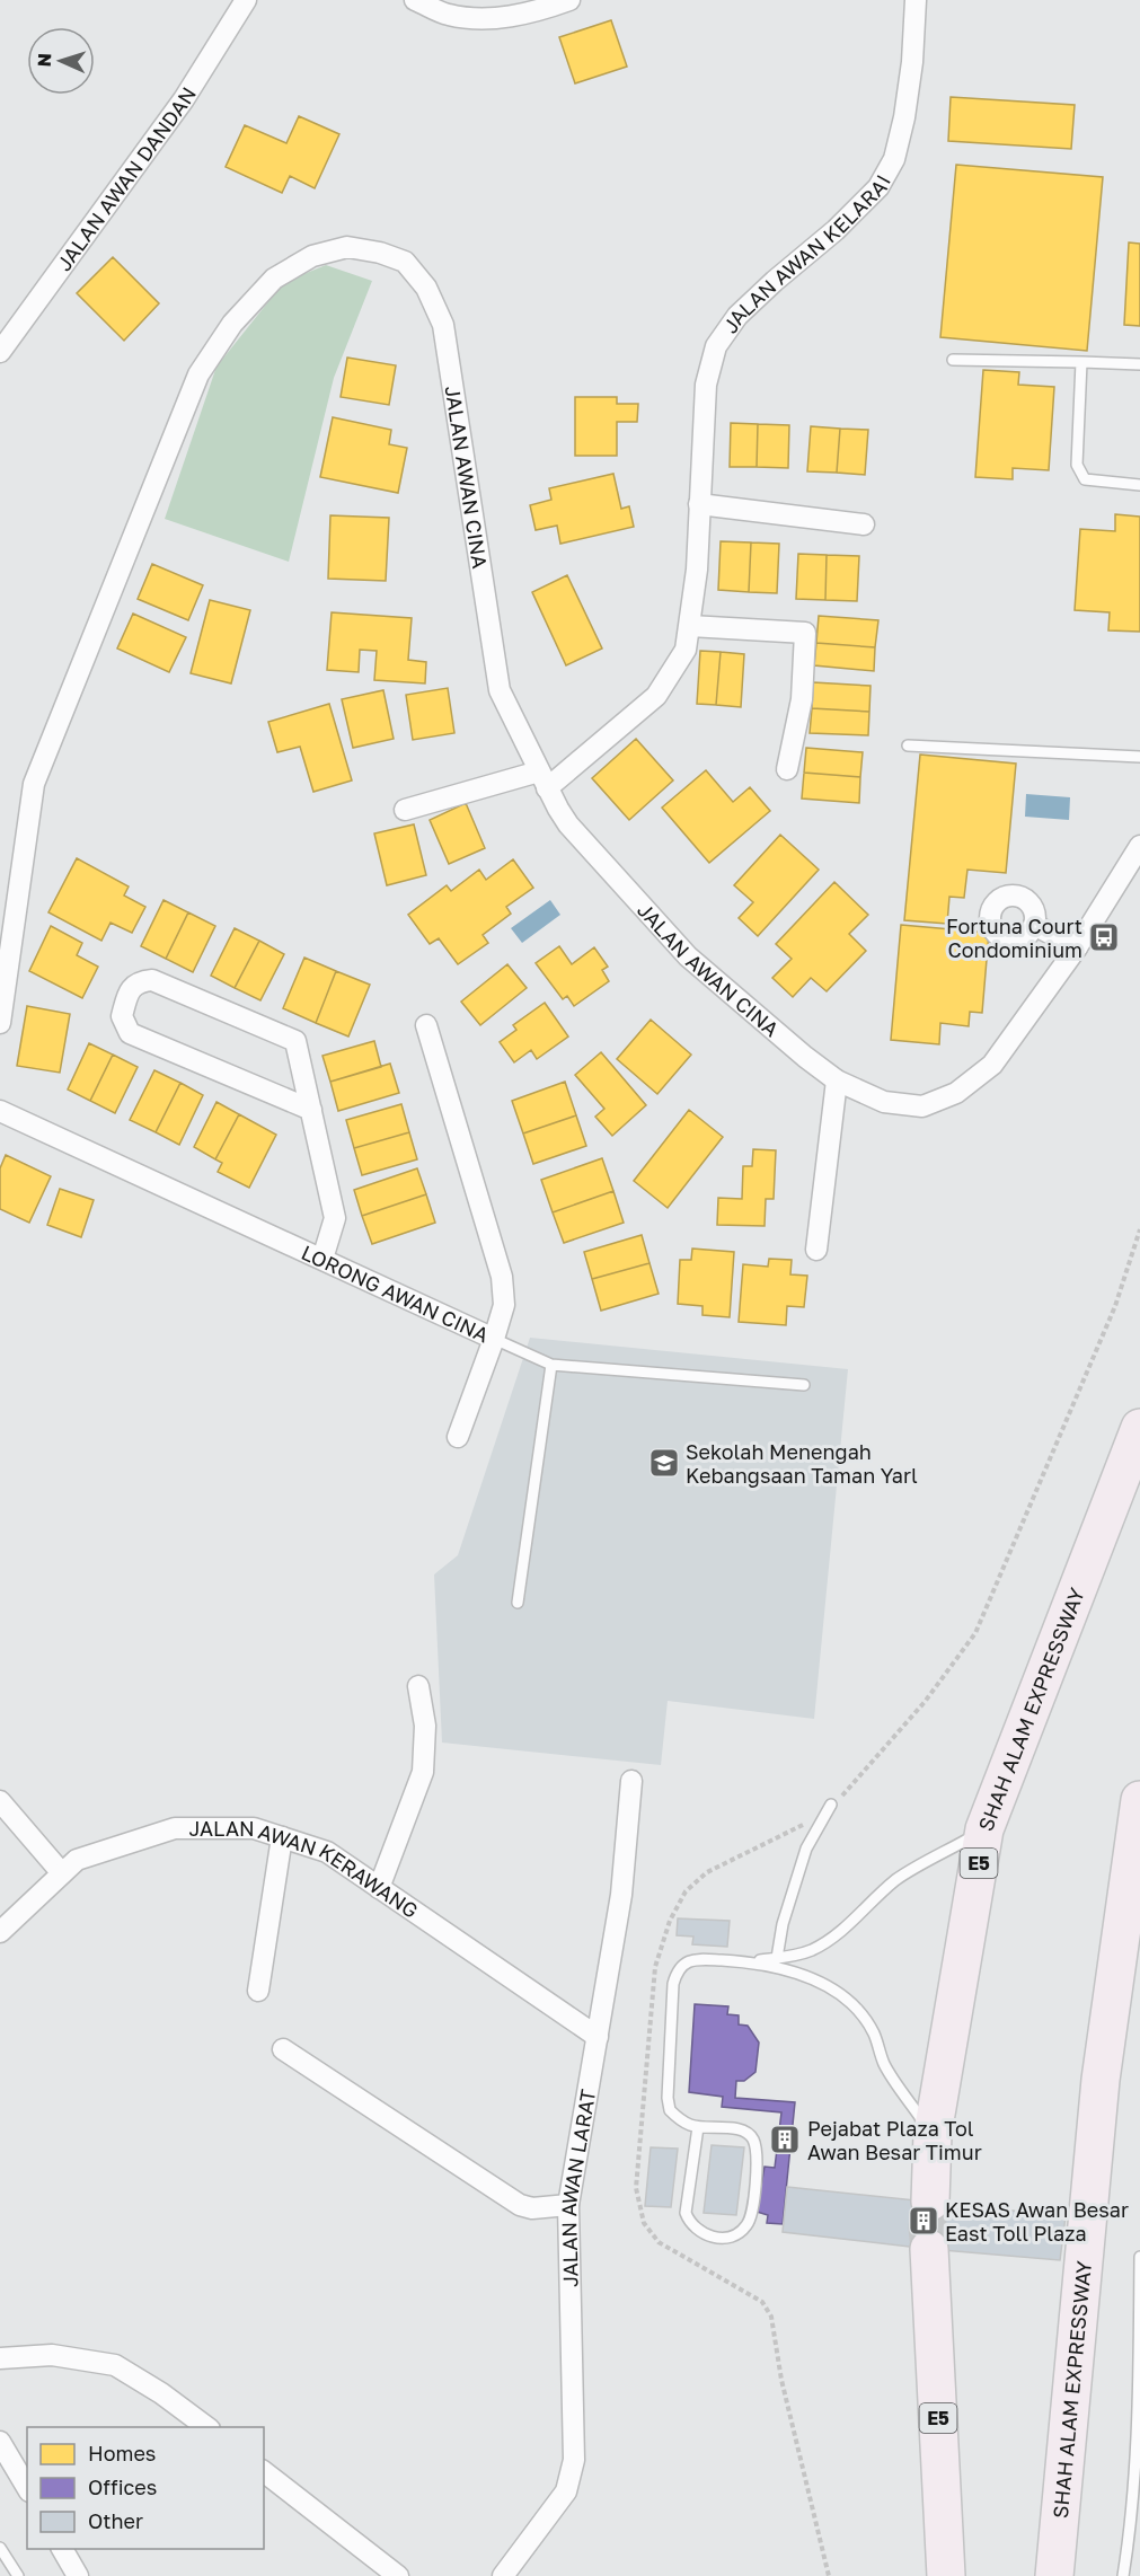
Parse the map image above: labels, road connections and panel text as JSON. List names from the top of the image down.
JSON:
{
  "streets": {
    "highway": ["SHAH ALAM EXPRESSWAY", "E5"],
    "street": [
      "JALAN AWAN DANDAN",
      "JALAN AWAN KELARAI",
      "JALAN AWAN CINA",
      "LORONG AWAN CINA",
      "JALAN AWAN KERAWANG",
      "JALAN AWAN LARAT"
    ]
  },
  "crossings": [
    ["JALAN AWAN KELARAI", "JALAN AWAN CINA"],
    ["JALAN AWAN KERAWANG", "JALAN AWAN LARAT"]
  ],
  "places": {
    "bus stop": ["Fortuna Court Condominium"],
    "school or university": ["Sekolah Menengah Kebangsaan Taman Yarl"],
    "building": ["Pejabat Plaza Tol Awan Besar Timur", "KESAS Awan Besar East Toll Plaza"]
  },
  "legend": ["Homes", "Offices", "Other"],
  "north": "left"
}
